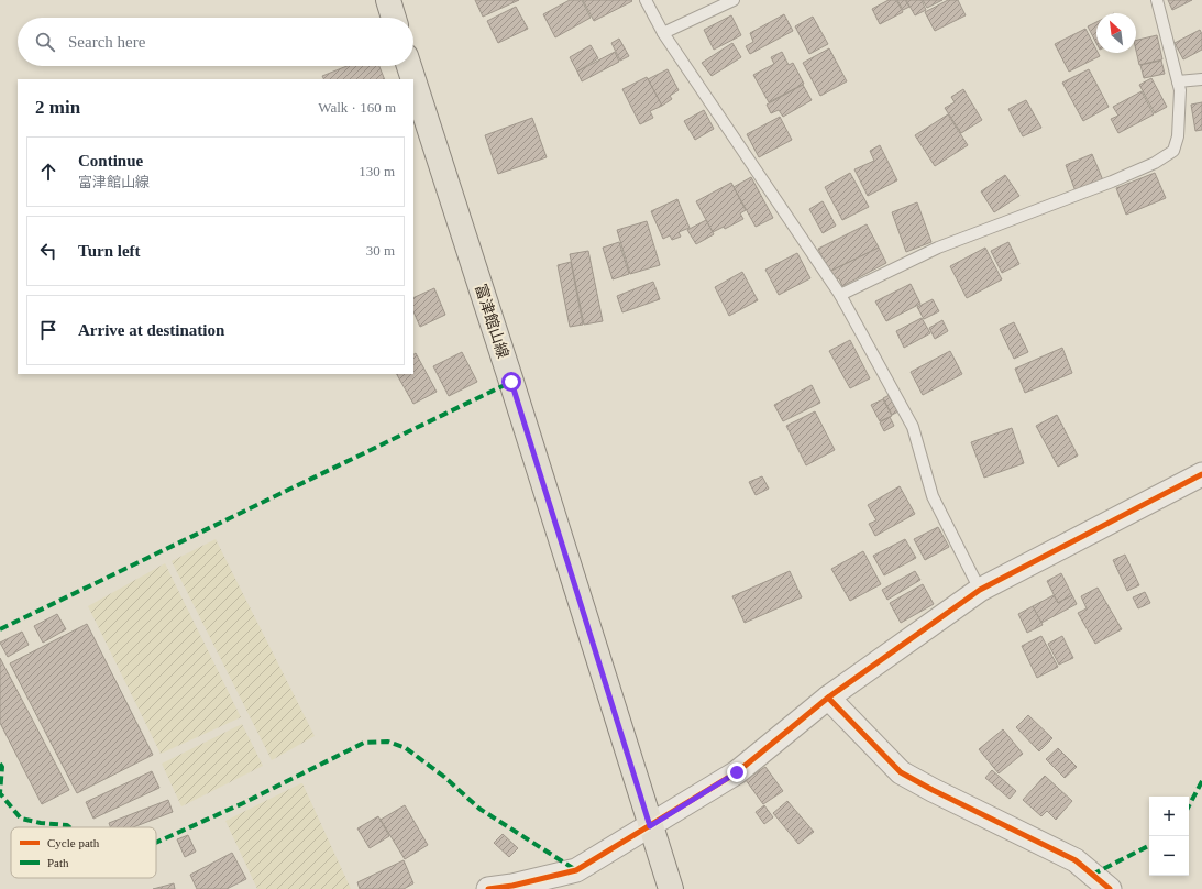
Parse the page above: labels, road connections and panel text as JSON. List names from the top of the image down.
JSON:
{
  "streets": {
    "main road": ["富津館山線"]
  },
  "legend": ["Cycle path", "Path"],
  "north": "top left",
  "page": {
    "search": "Search here",
    "heading": ["2 min", "Walk · 160 m"],
    "list": [
      ["Continue", "富津館山線", "130 m"],
      ["Turn left", "30 m"],
      "Arrive at destination"
    ],
    "map_buttons": ["+", "−"]
  }
}
